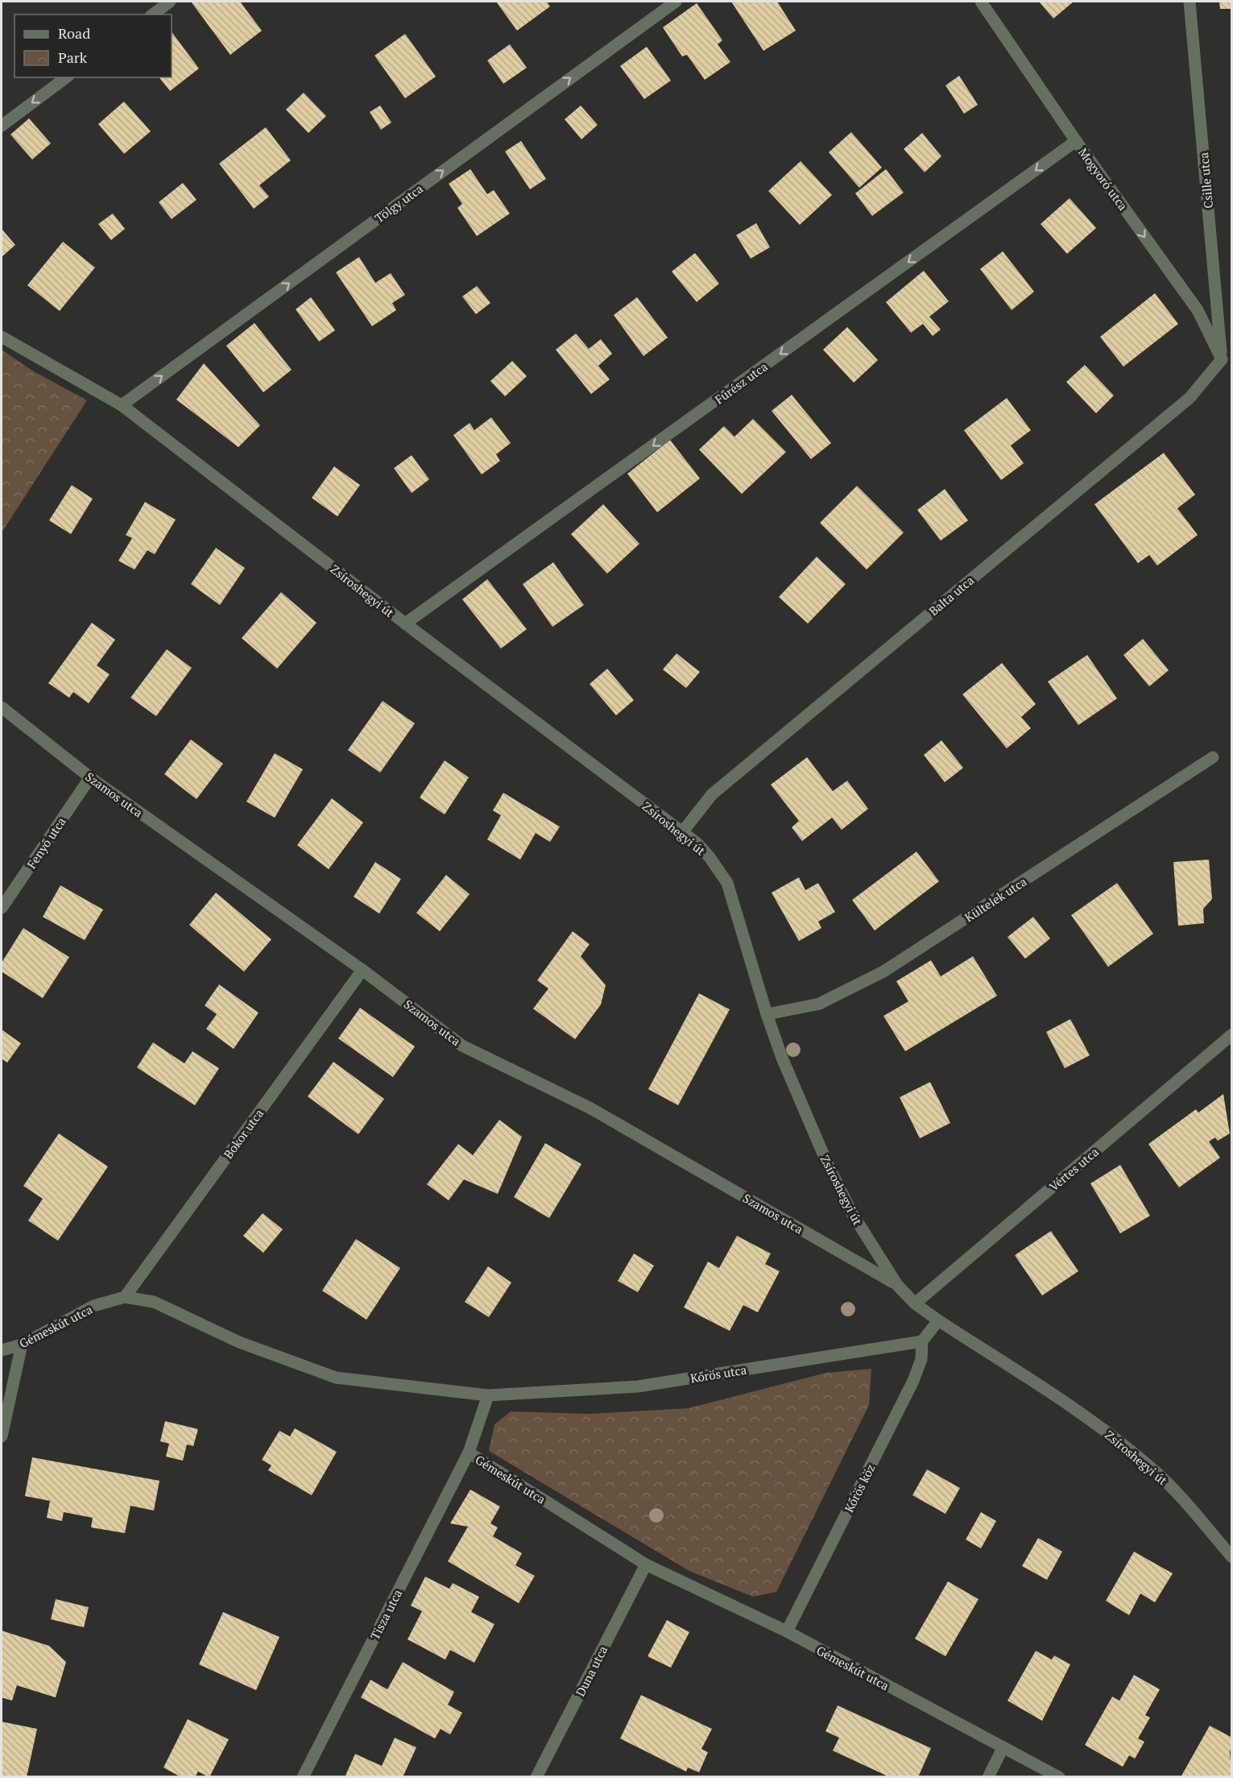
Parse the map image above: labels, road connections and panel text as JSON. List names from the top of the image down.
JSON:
{
  "streets": {
    "street": [
      "Mogyoró utca",
      "Csille utca",
      "Tölgy utca",
      "Fűrész utca",
      "Zsíroshegyi út",
      "Balta utca",
      "Szamos utca",
      "Fenyő utca",
      "Kültelek utca",
      "Bokor utca",
      "Vértes utca",
      "Gémeskút utca",
      "Kőrös utca",
      "Kőrös köz",
      "Tisza utca",
      "Duna utca"
    ]
  },
  "crossings": [
    ["Mogyoró utca", "Csille utca"],
    ["Mogyoró utca", "Fűrész utca"],
    ["Mogyoró utca", "Balta utca"],
    ["Csille utca", "Balta utca"],
    ["Tölgy utca", "Zsíroshegyi út"],
    ["Fűrész utca", "Zsíroshegyi út"],
    ["Zsíroshegyi út", "Balta utca"],
    ["Zsíroshegyi út", "Szamos utca"],
    ["Zsíroshegyi út", "Kültelek utca"],
    ["Zsíroshegyi út", "Vértes utca"],
    ["Szamos utca", "Fenyő utca"],
    ["Szamos utca", "Bokor utca"],
    ["Bokor utca", "Gémeskút utca"],
    ["Gémeskút utca", "Kőrös utca"],
    ["Gémeskút utca", "Kőrös köz"],
    ["Gémeskút utca", "Tisza utca"],
    ["Gémeskút utca", "Duna utca"],
    ["Kőrös utca", "Kőrös köz"]
  ],
  "one_way": ["Mogyoró utca", "Tölgy utca", "Fűrész utca"],
  "legend": ["Road", "Park"]
}
